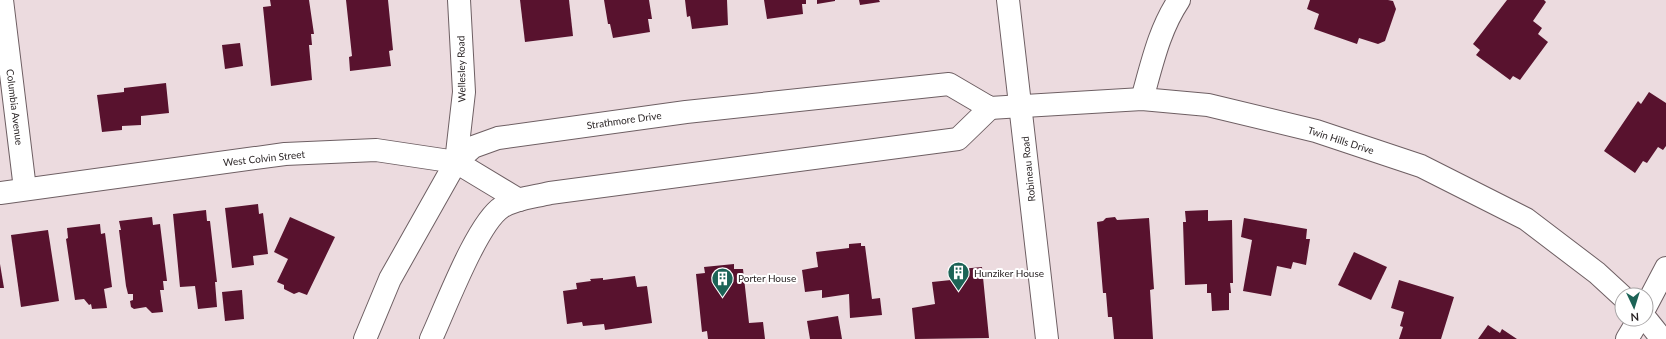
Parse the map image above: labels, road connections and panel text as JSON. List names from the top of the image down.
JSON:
{
  "streets": {
    "street": [
      "Wellesley Road",
      "Columbia Avenue",
      "Strathmore Drive",
      "Twin Hills Drive",
      "West Colvin Street",
      "Robineau Road"
    ]
  },
  "crossings": [
    ["Wellesley Road", "Strathmore Drive"],
    ["Wellesley Road", "West Colvin Street"],
    ["Columbia Avenue", "West Colvin Street"],
    ["Strathmore Drive", "West Colvin Street"],
    ["Twin Hills Drive", "Robineau Road"]
  ],
  "places": {
    "building": ["Hunziker House", "Porter House"]
  },
  "north": "bottom"
}
